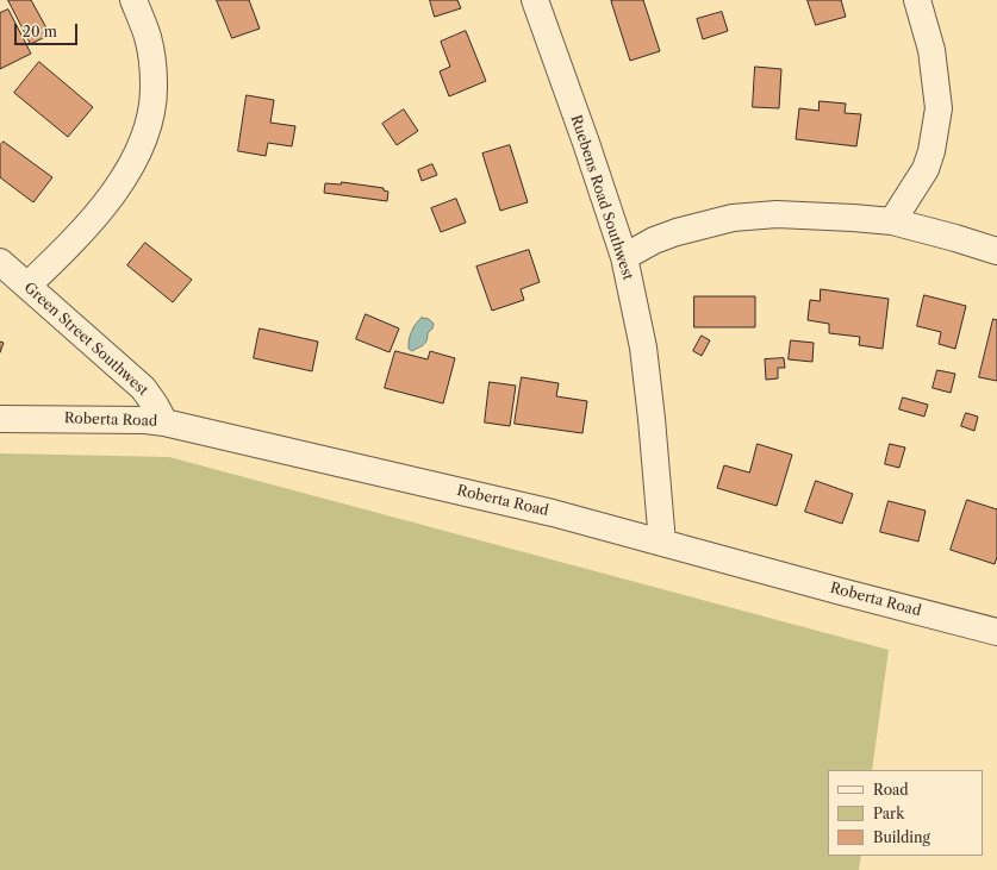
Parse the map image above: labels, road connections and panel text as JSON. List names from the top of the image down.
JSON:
{
  "streets": {
    "street": ["Ruebens Road Southwest", "Green Street Southwest", "Roberta Road"]
  },
  "crossings": [
    ["Ruebens Road Southwest", "Roberta Road"],
    ["Green Street Southwest", "Roberta Road"]
  ],
  "legend": ["Road", "Park", "Building"],
  "scale_bar": "20 m"
}
